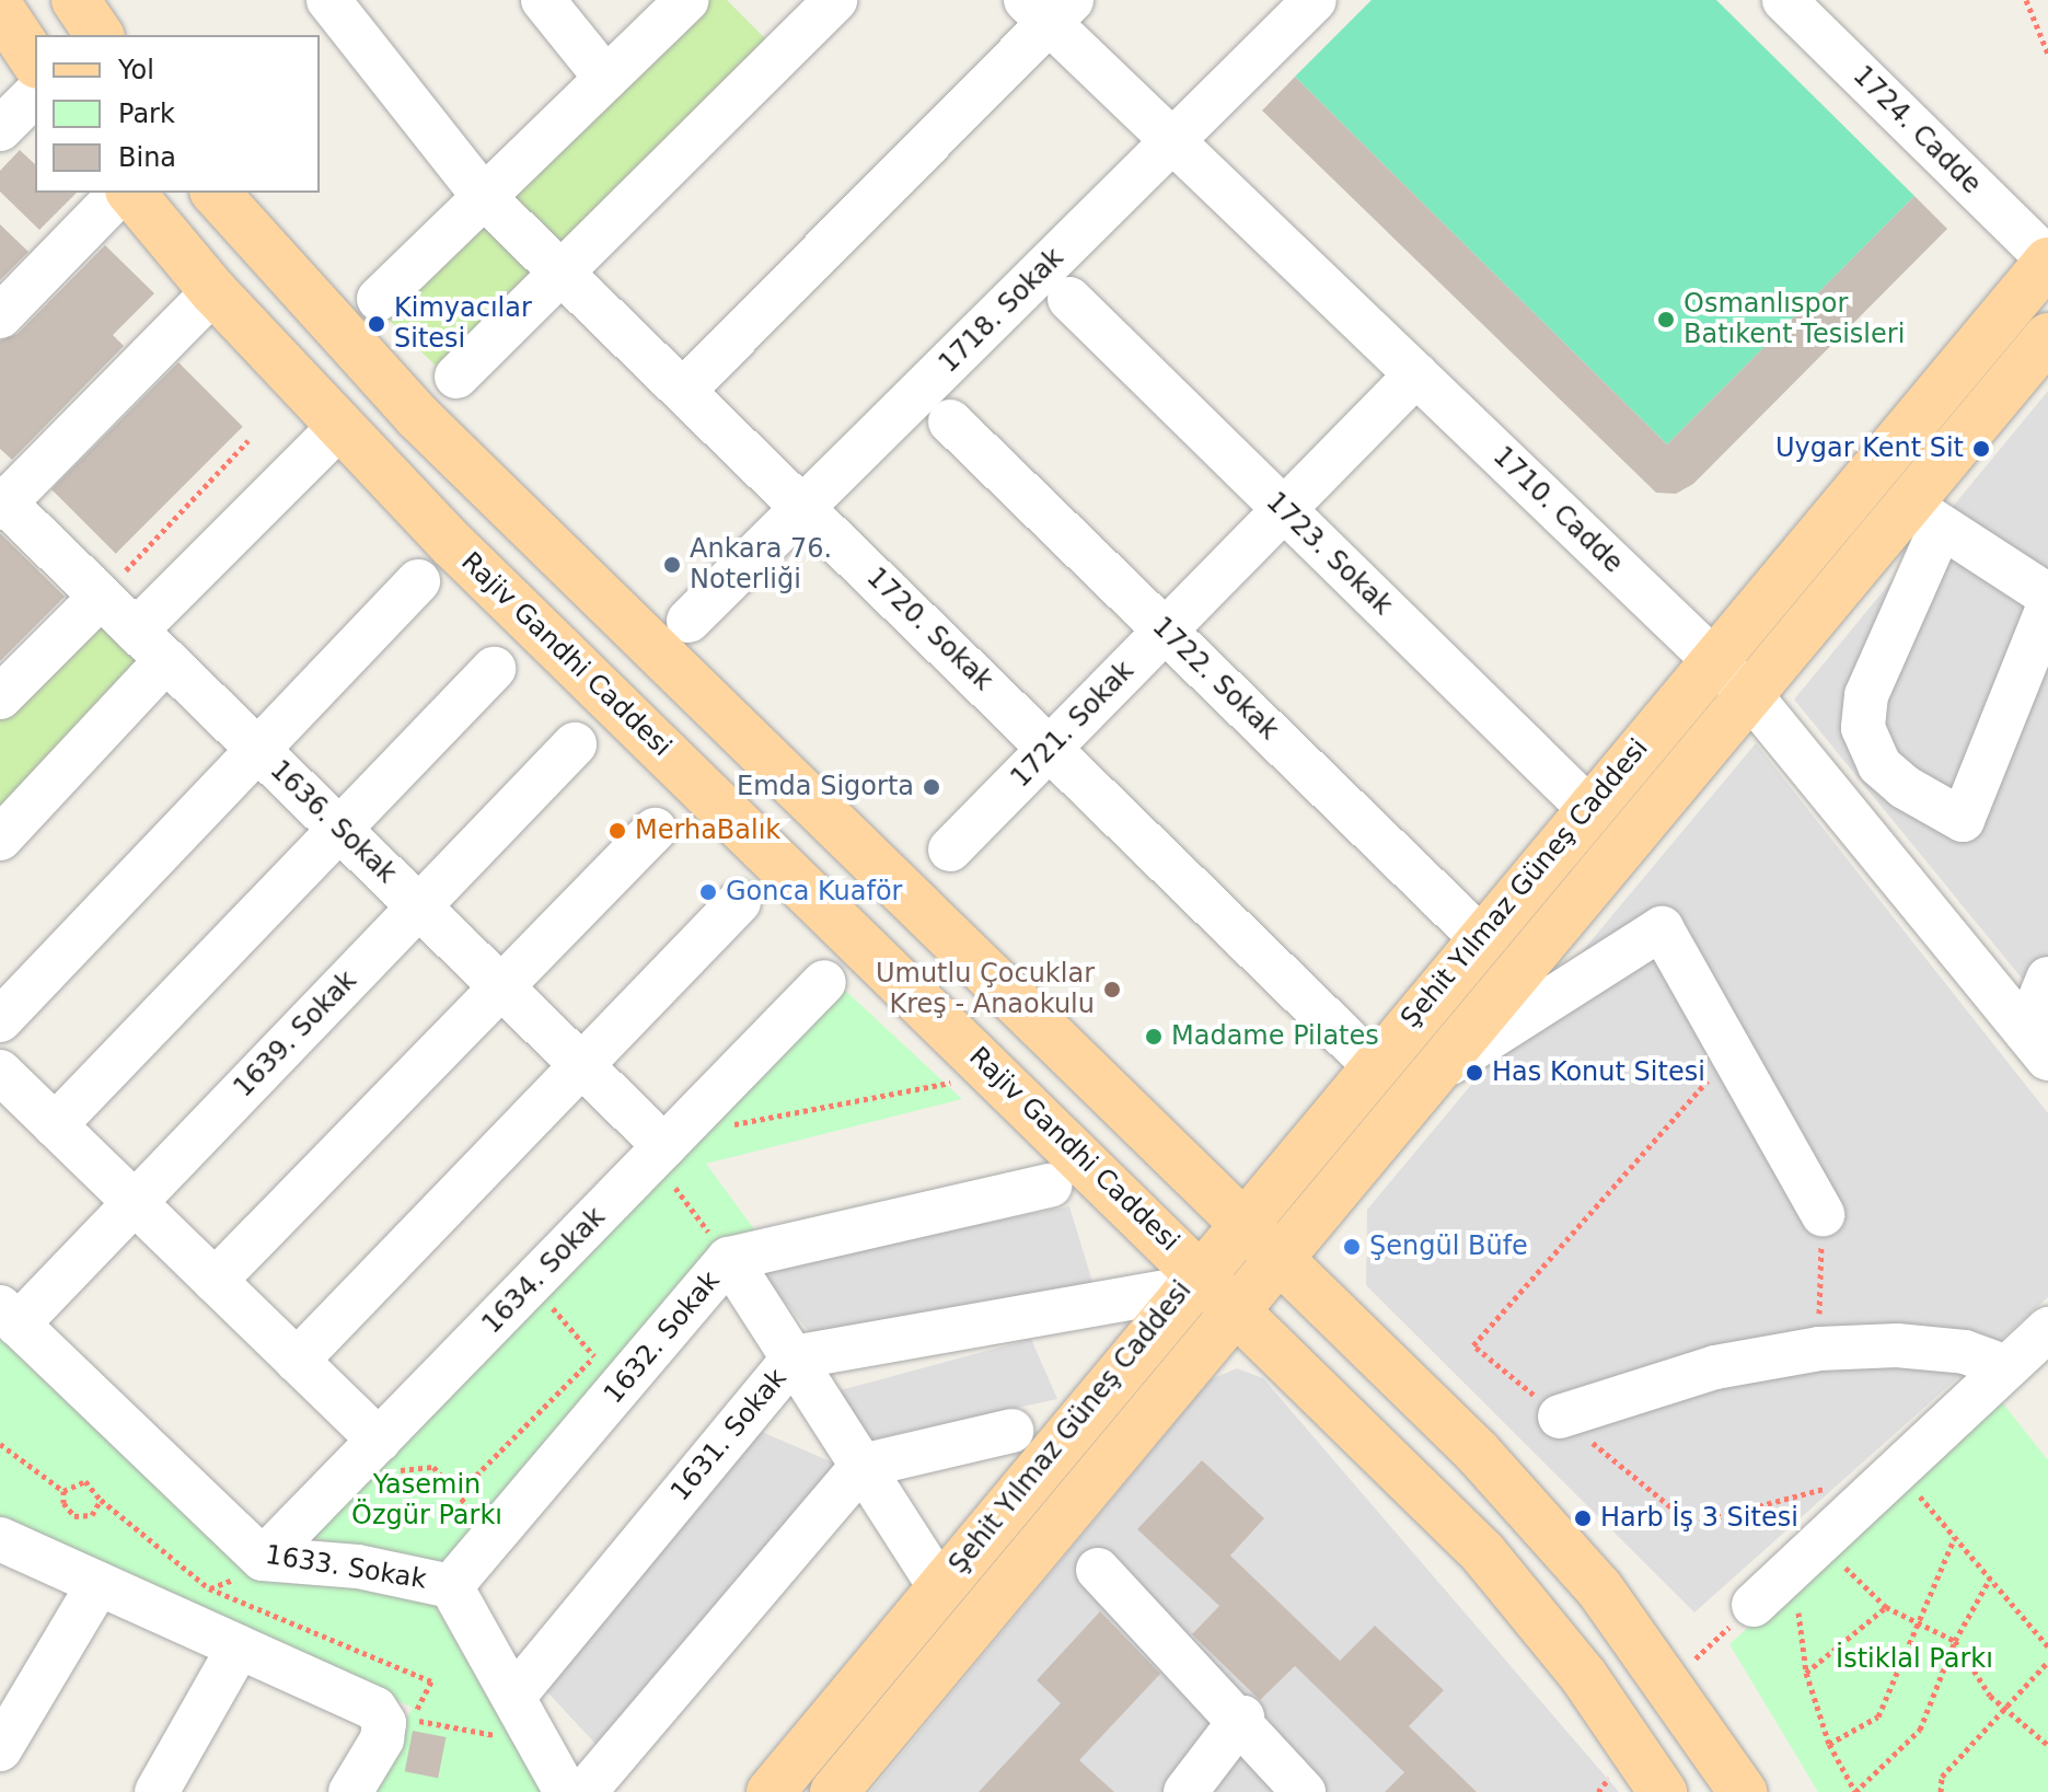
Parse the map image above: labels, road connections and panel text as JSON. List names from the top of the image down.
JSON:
{
  "streets": {
    "main road": ["Rajiv Gandhi Caddesi", "Şehit Yılmaz Güneş Caddesi"],
    "street": [
      "1724. Cadde",
      "1718. Sokak",
      "1710. Cadde",
      "1723. Sokak",
      "1720. Sokak",
      "1722. Sokak",
      "1721. Sokak",
      "1636. Sokak",
      "1639. Sokak",
      "1634. Sokak",
      "1632. Sokak",
      "1631. Sokak",
      "1633. Sokak"
    ]
  },
  "crossings": [
    ["1724. Cadde", "Şehit Yılmaz Güneş Caddesi"],
    ["1718. Sokak", "1710. Cadde"],
    ["1718. Sokak", "1720. Sokak"],
    ["1710. Cadde", "1721. Sokak"],
    ["1710. Cadde", "Şehit Yılmaz Güneş Caddesi"],
    ["1723. Sokak", "1721. Sokak"],
    ["1723. Sokak", "Şehit Yılmaz Güneş Caddesi"],
    ["1720. Sokak", "1721. Sokak"],
    ["1720. Sokak", "Şehit Yılmaz Güneş Caddesi"],
    ["Rajiv Gandhi Caddesi", "Şehit Yılmaz Güneş Caddesi"],
    ["Rajiv Gandhi Caddesi", "1631. Sokak"],
    ["1722. Sokak", "1721. Sokak"],
    ["1722. Sokak", "Şehit Yılmaz Güneş Caddesi"],
    ["1636. Sokak", "1639. Sokak"],
    ["1636. Sokak", "1634. Sokak"],
    ["Şehit Yılmaz Güneş Caddesi", "1631. Sokak"],
    ["1639. Sokak", "1633. Sokak"],
    ["1634. Sokak", "1633. Sokak"],
    ["1632. Sokak", "1633. Sokak"],
    ["1631. Sokak", "1633. Sokak"]
  ],
  "parks": ["Yasemin Özgür Parkı", "İstiklal Parkı"],
  "places": [
    "Osmanlıspor Batıkent Tesisleri",
    "Kimyacılar Sitesi",
    "Uygar Kent Sit",
    "Ankara 76. Noterliği",
    "Emda Sigorta",
    "MerhaBalık",
    "Gonca Kuaför",
    "Umutlu Çocuklar Kreş - Anaokulu",
    "Madame Pilates",
    "Has Konut Sitesi",
    "Şengül Büfe",
    "Harb İş 3 Sitesi"
  ],
  "legend": ["Yol", "Park", "Bina"]
}
